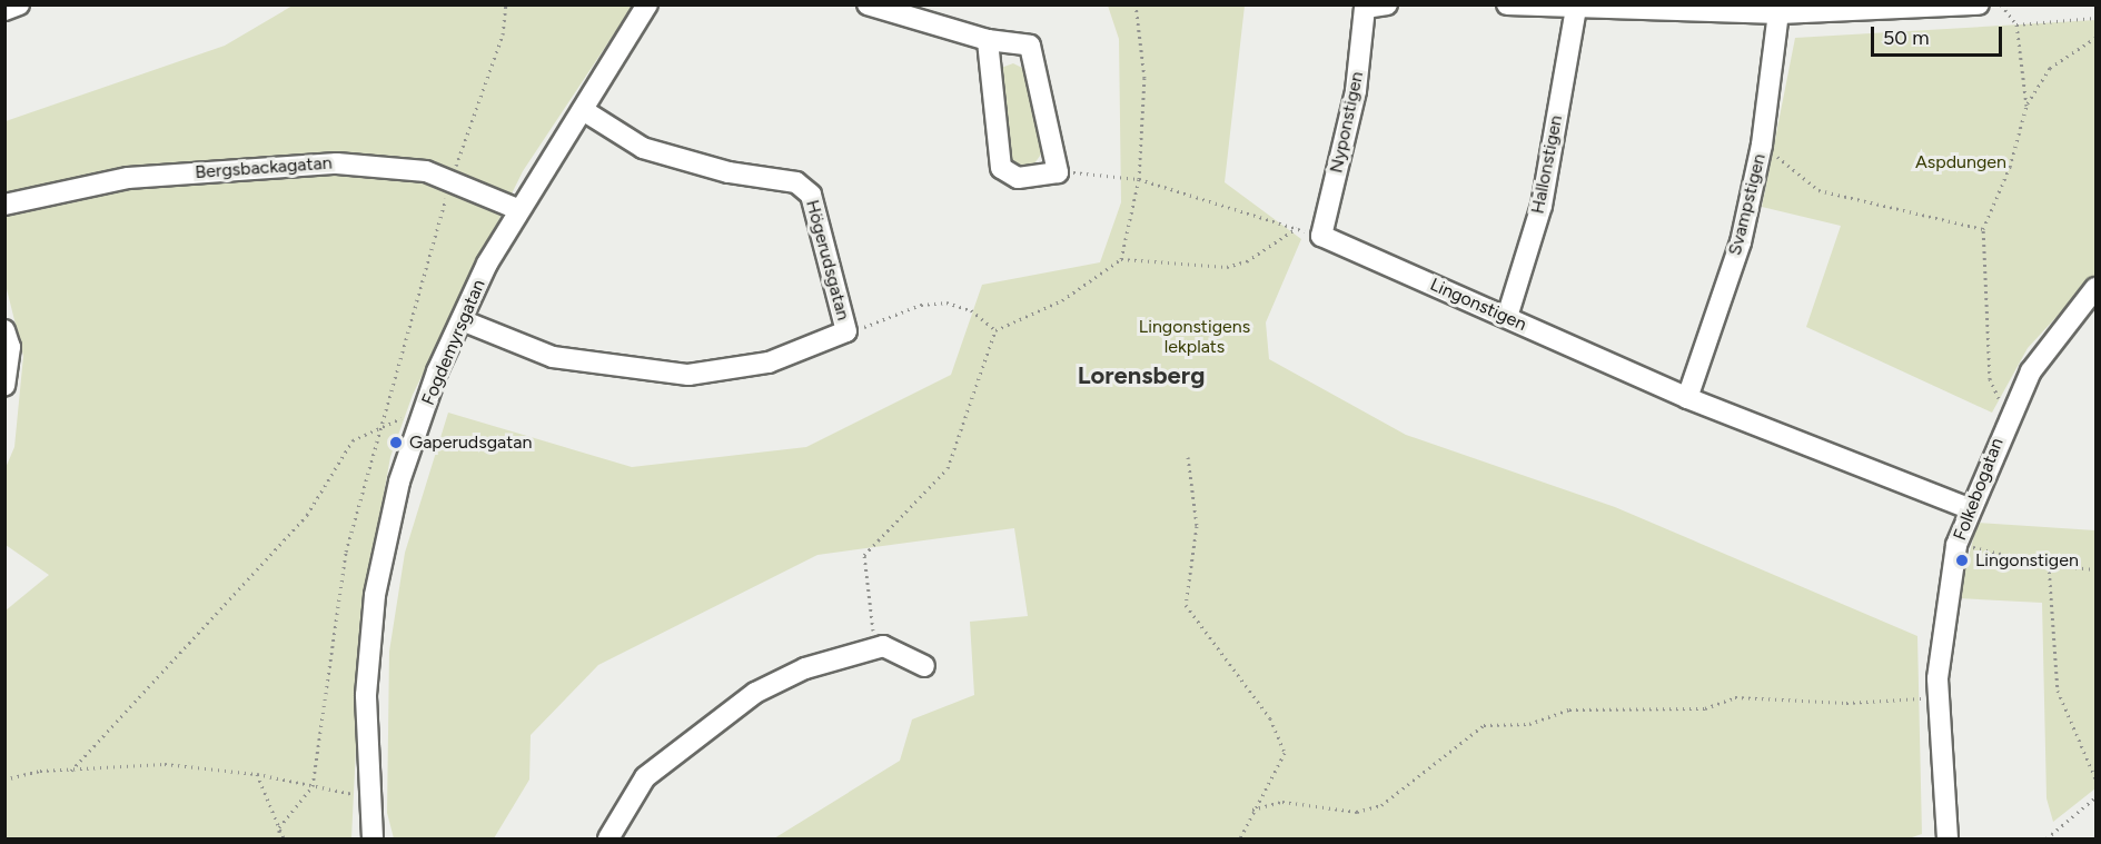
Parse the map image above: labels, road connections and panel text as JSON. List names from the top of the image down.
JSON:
{
  "streets": {
    "street": [
      "Nyponstigen",
      "Hallonstigen",
      "Bergsbackagatan",
      "Svampstigen",
      "Högerudsgatan",
      "Lingonstigen",
      "Fogdemyrsgatan",
      "Folkebogatan"
    ]
  },
  "crossings": [
    ["Nyponstigen", "Lingonstigen"],
    ["Hallonstigen", "Lingonstigen"],
    ["Bergsbackagatan", "Fogdemyrsgatan"],
    ["Svampstigen", "Lingonstigen"],
    ["Högerudsgatan", "Fogdemyrsgatan"],
    ["Lingonstigen", "Folkebogatan"]
  ],
  "districts": ["Lorensberg"],
  "parks": ["Aspdungen", "Lingonstigens lekplats"],
  "places": ["Gaperudsgatan", "Lingonstigen"],
  "scale_bar": "50 m"
}
